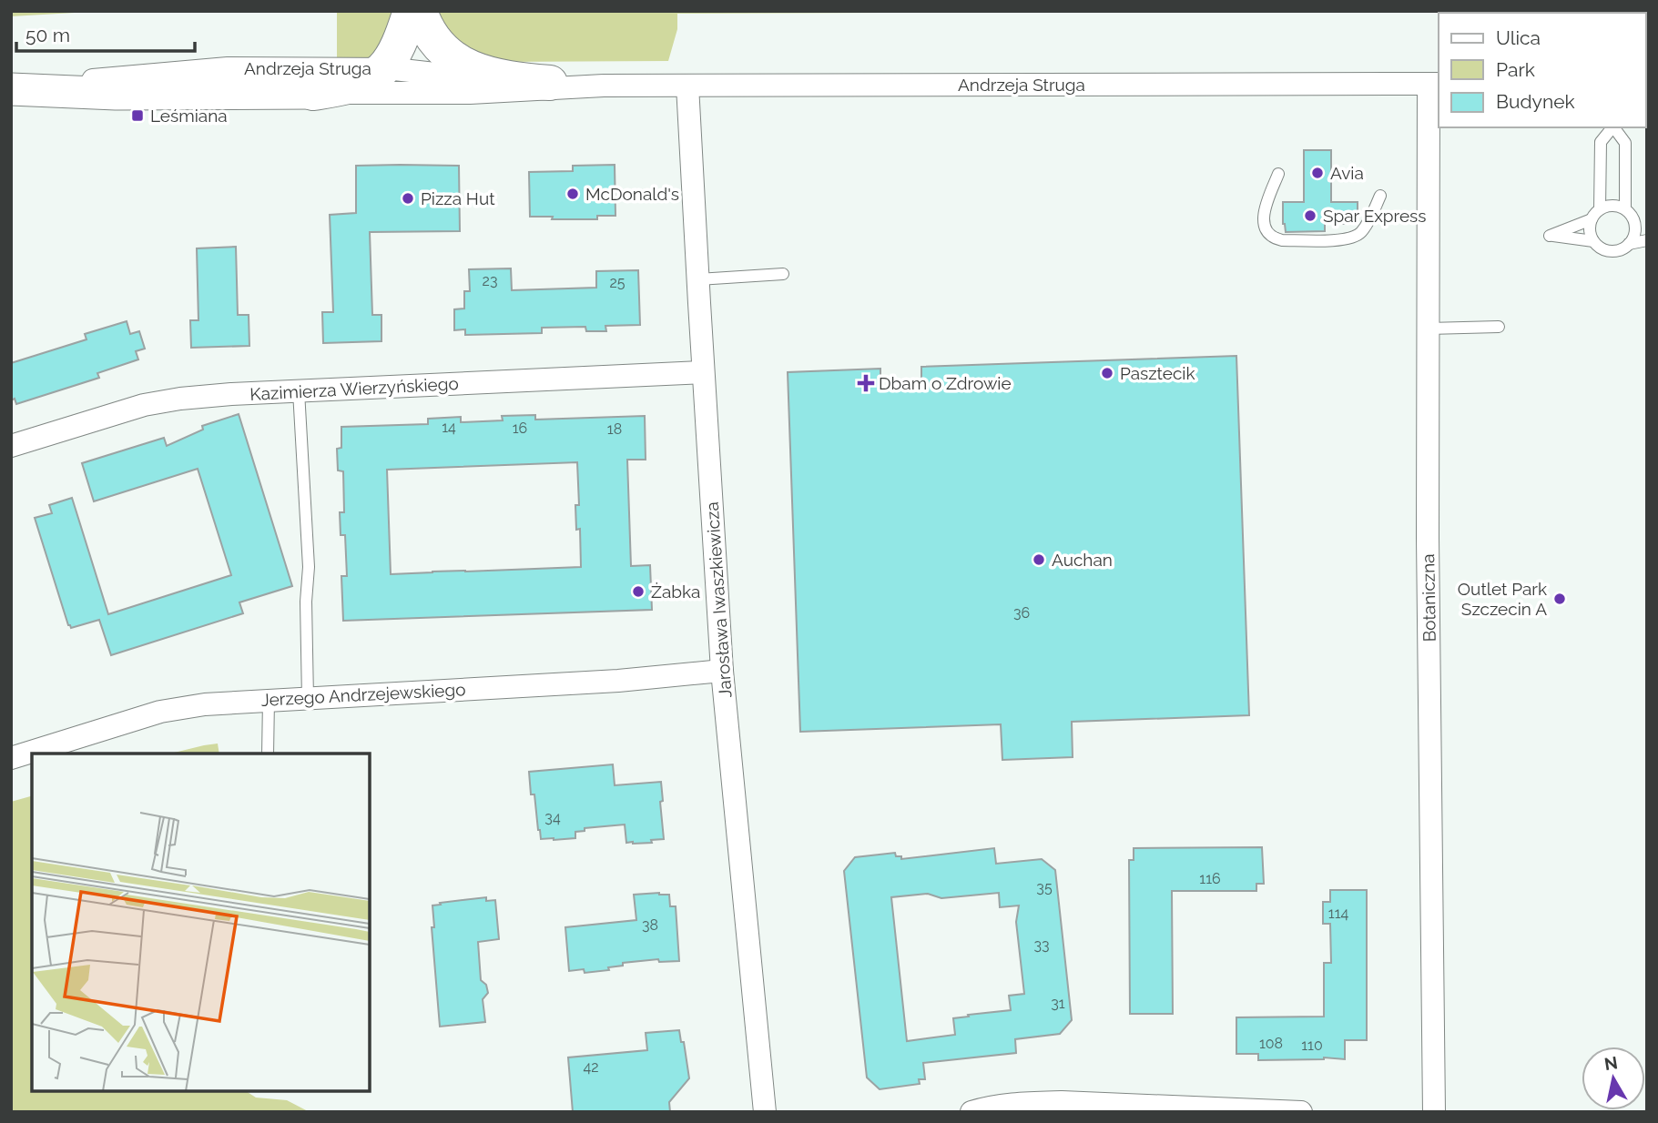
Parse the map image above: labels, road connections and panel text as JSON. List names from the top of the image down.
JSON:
{
  "streets": {
    "street": [
      "Andrzeja Struga",
      "Kazimierza Wierzyńskiego",
      "Botaniczna",
      "Jarosława Iwaszkiewicza",
      "Jerzego Andrzejewskiego"
    ]
  },
  "crossings": [
    ["Andrzeja Struga", "Botaniczna"],
    ["Andrzeja Struga", "Jarosława Iwaszkiewicza"],
    ["Kazimierza Wierzyńskiego", "Jarosława Iwaszkiewicza"],
    ["Jarosława Iwaszkiewicza", "Jerzego Andrzejewskiego"]
  ],
  "places": {
    "transit": ["Leśmiana"],
    "other": [
      "Avia",
      "McDonald's",
      "Pizza Hut",
      "Spar Express",
      "Pasztecik",
      "Auchan",
      "Żabka",
      "Outlet Park Szczecin A"
    ],
    "health": ["Dbam o Zdrowie"]
  },
  "house_numbers": [
    "23",
    "25",
    "14",
    "16",
    "18",
    "36",
    "34",
    "116",
    "35",
    "114",
    "38",
    "33",
    "31",
    "108",
    "110",
    "42"
  ],
  "legend": ["Ulica", "Park", "Budynek"],
  "scale_bar": "50 m",
  "north": "top"
}
